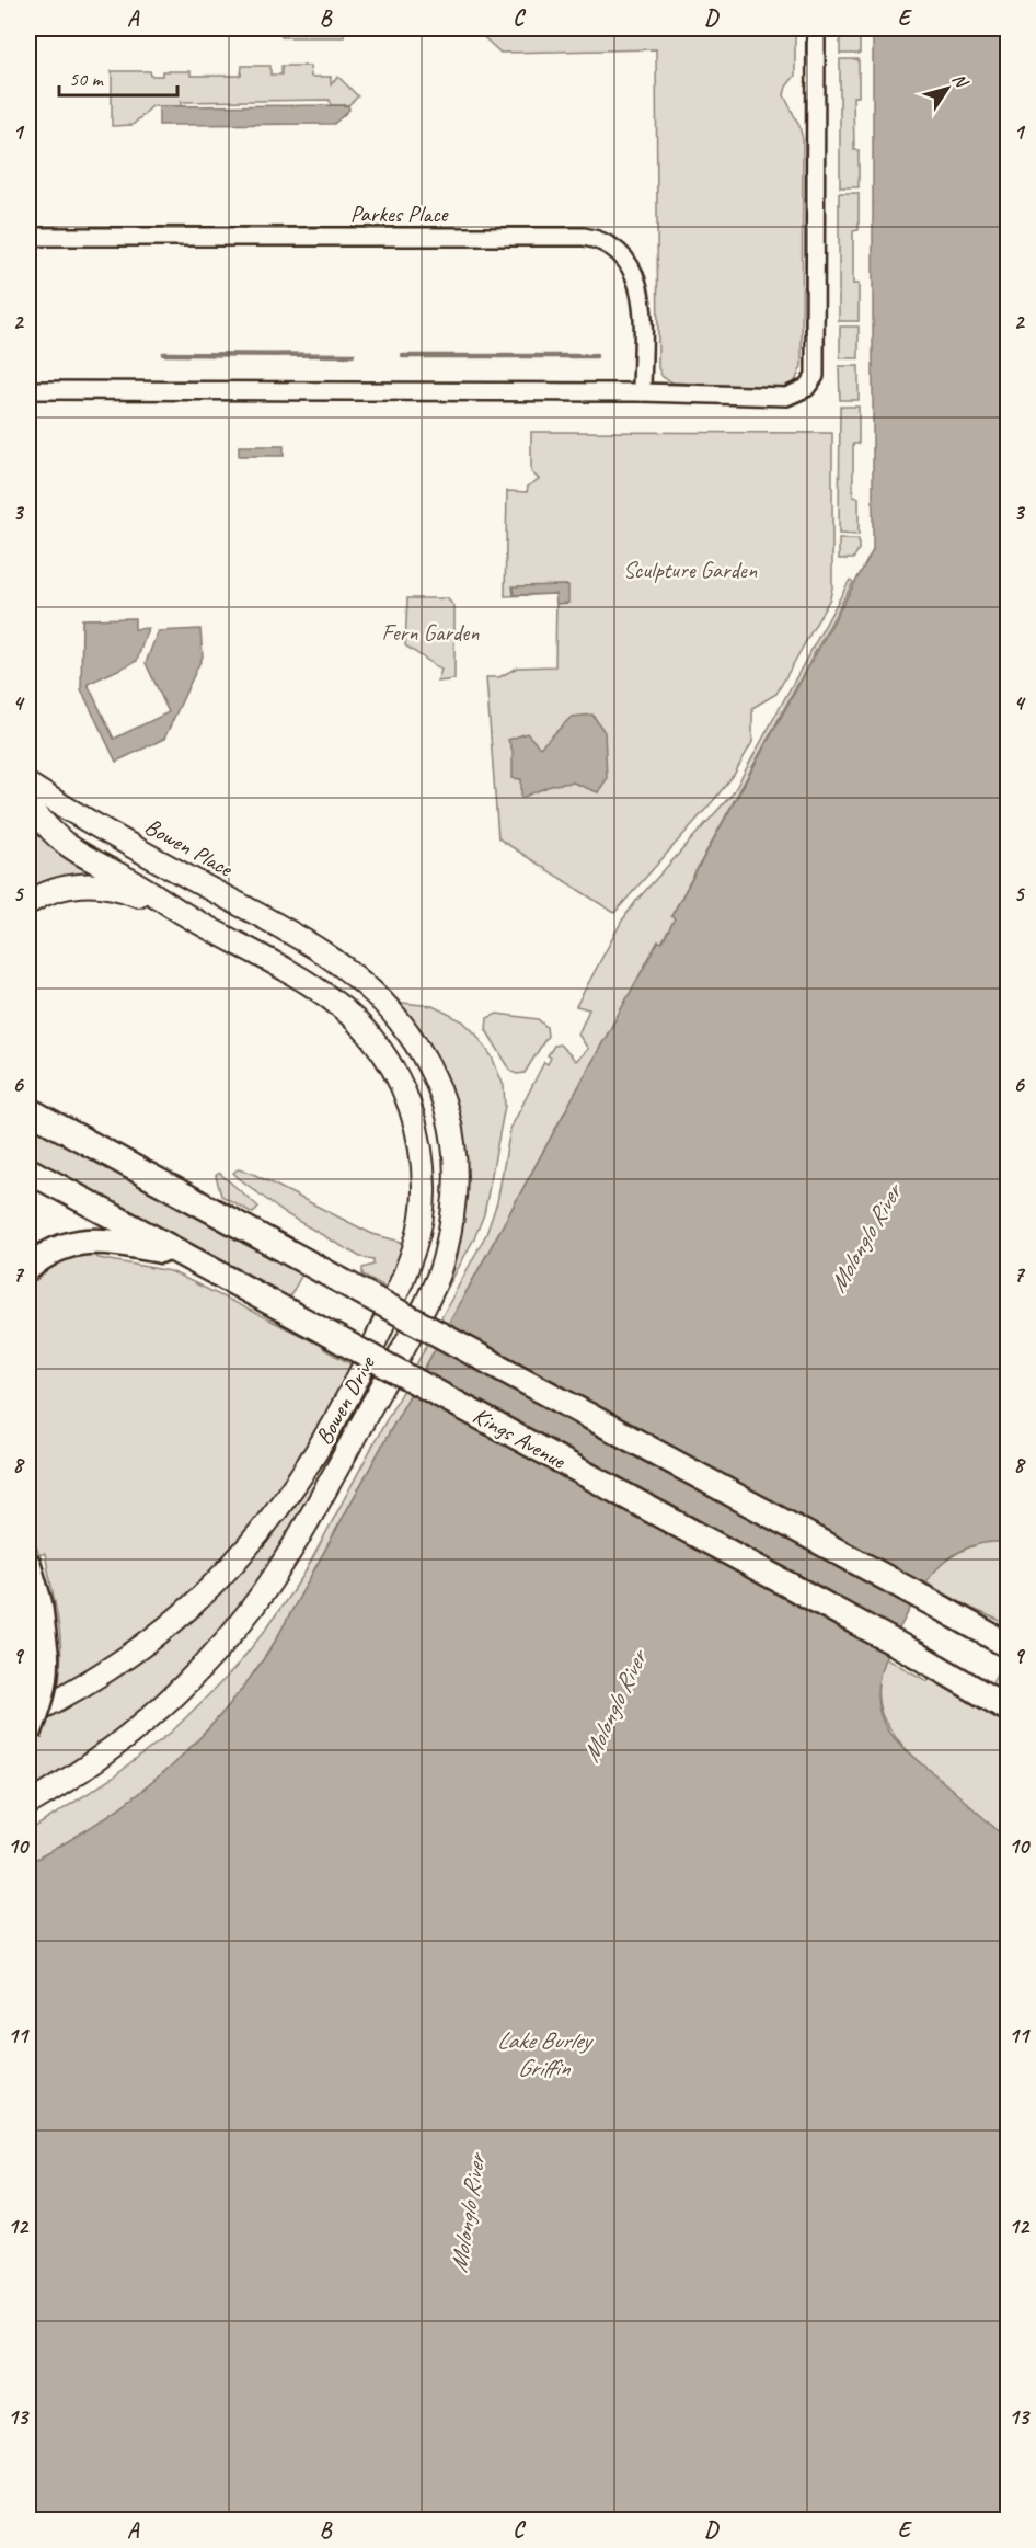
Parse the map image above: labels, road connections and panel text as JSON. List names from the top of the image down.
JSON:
{
  "streets": {
    "main road": ["Bowen Place", "Bowen Drive", "Kings Avenue"],
    "street": ["Parkes Place"]
  },
  "crossings": [
    ["Bowen Place", "Bowen Drive"]
  ],
  "water": ["Molonglo River", "Lake Burley Griffin"],
  "parks": ["Sculpture Garden", "Fern Garden"],
  "scale_bar": "50 m",
  "north": "top right",
  "grid": {
    "columns": [
      "A",
      "B",
      "C",
      "D",
      "E"
    ],
    "rows": [
      "1",
      "2",
      "3",
      "4",
      "5",
      "6",
      "7",
      "8",
      "9",
      "10",
      "11",
      "12",
      "13"
    ]
  }
}
